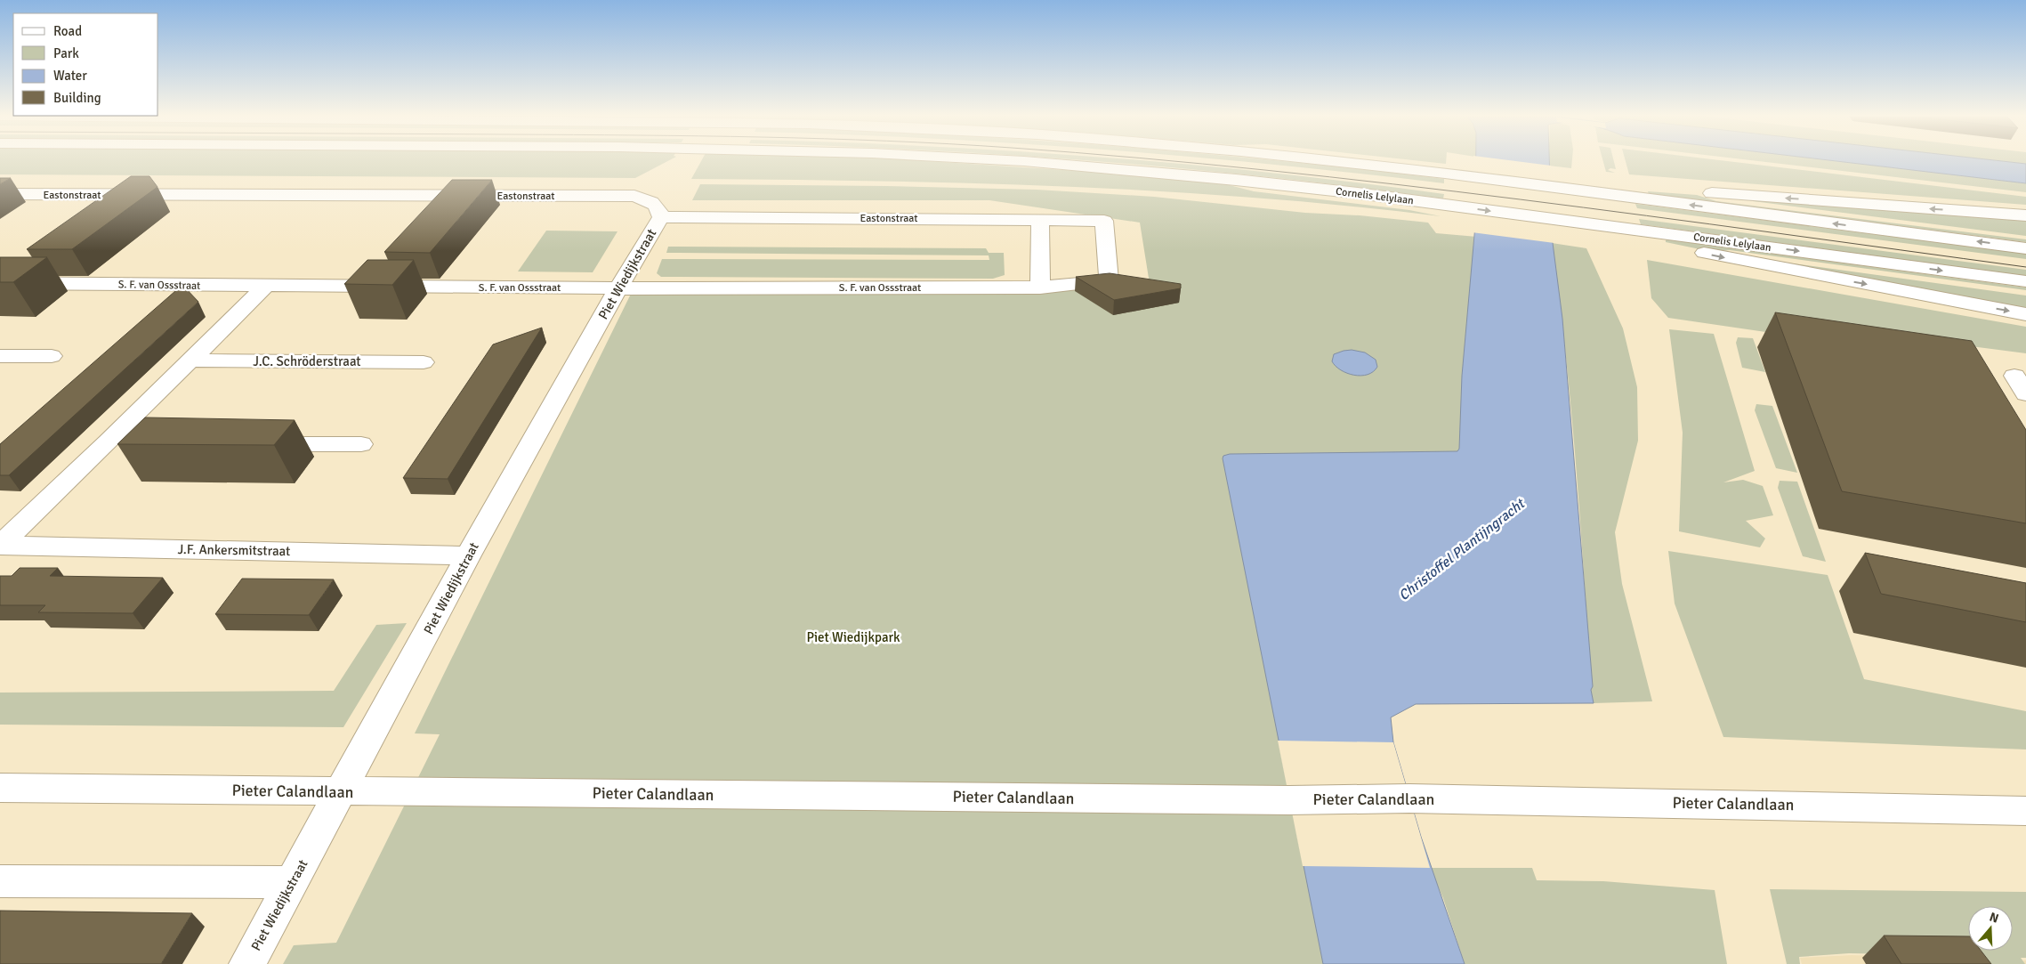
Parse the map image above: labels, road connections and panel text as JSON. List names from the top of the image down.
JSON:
{
  "streets": {
    "street": [
      "Eastonstraat",
      "Cornelis Lelylaan",
      "Piet Wiedijkstraat",
      "S. F. van Ossstraat",
      "J.C. Schröderstraat",
      "J.F. Ankersmitstraat",
      "Pieter Calandlaan"
    ]
  },
  "crossings": [
    ["Eastonstraat", "Piet Wiedijkstraat"],
    ["Eastonstraat", "S. F. van Ossstraat"],
    ["Piet Wiedijkstraat", "S. F. van Ossstraat"],
    ["Piet Wiedijkstraat", "J.F. Ankersmitstraat"],
    ["Piet Wiedijkstraat", "Pieter Calandlaan"]
  ],
  "water": ["Christoffel Plantijngracht"],
  "parks": ["Piet Wiedijkpark"],
  "legend": [
    "Road",
    "Park",
    "Water",
    "Building"
  ],
  "north": "top"
}
